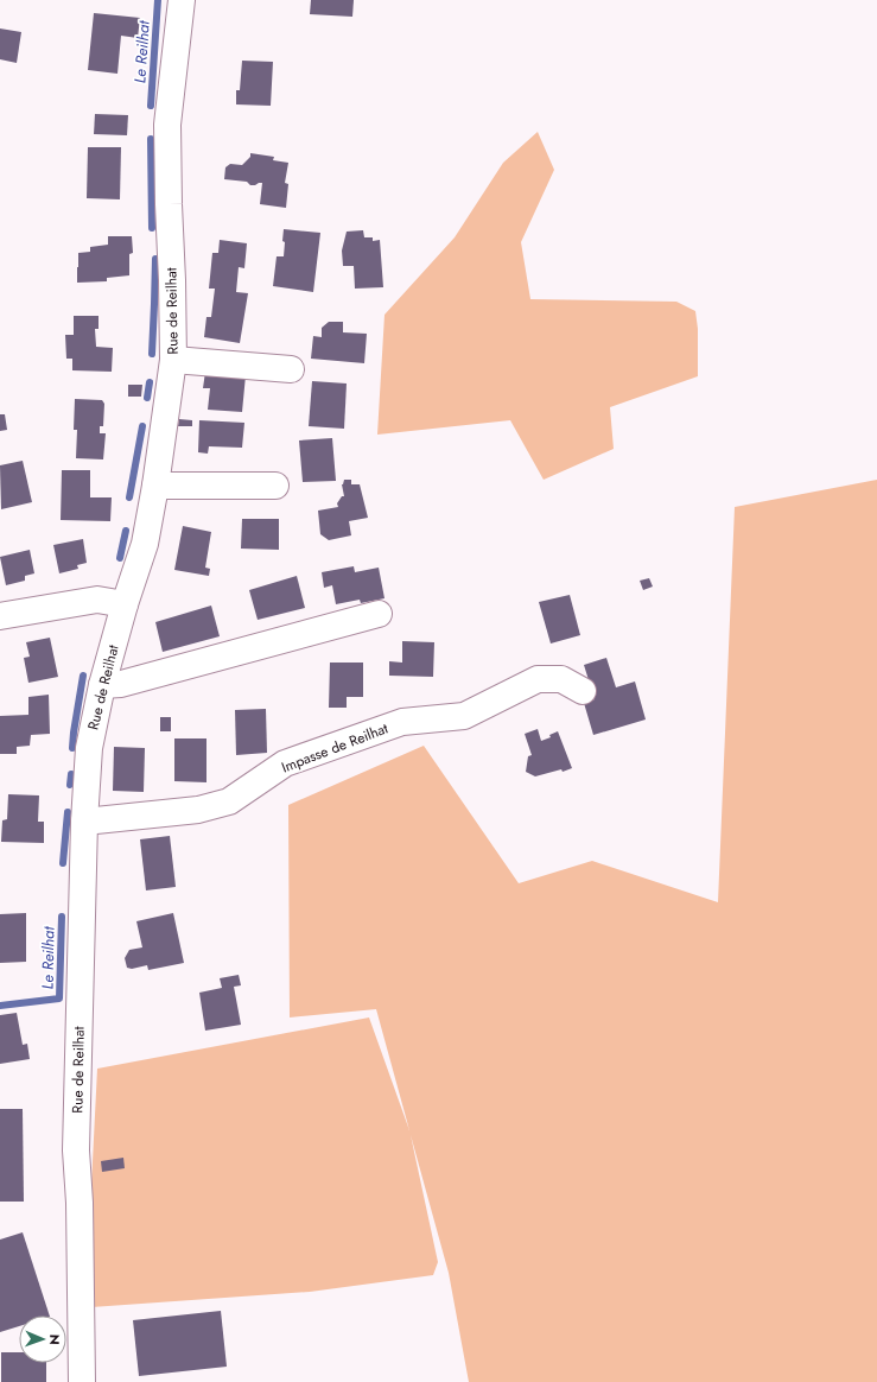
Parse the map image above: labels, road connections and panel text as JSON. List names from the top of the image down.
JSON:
{
  "streets": {
    "street": ["Rue de Reilhat", "Impasse de Reilhat"]
  },
  "crossings": [
    ["Rue de Reilhat", "Impasse de Reilhat"]
  ],
  "water": ["Le Reilhat"],
  "north": "right"
}
